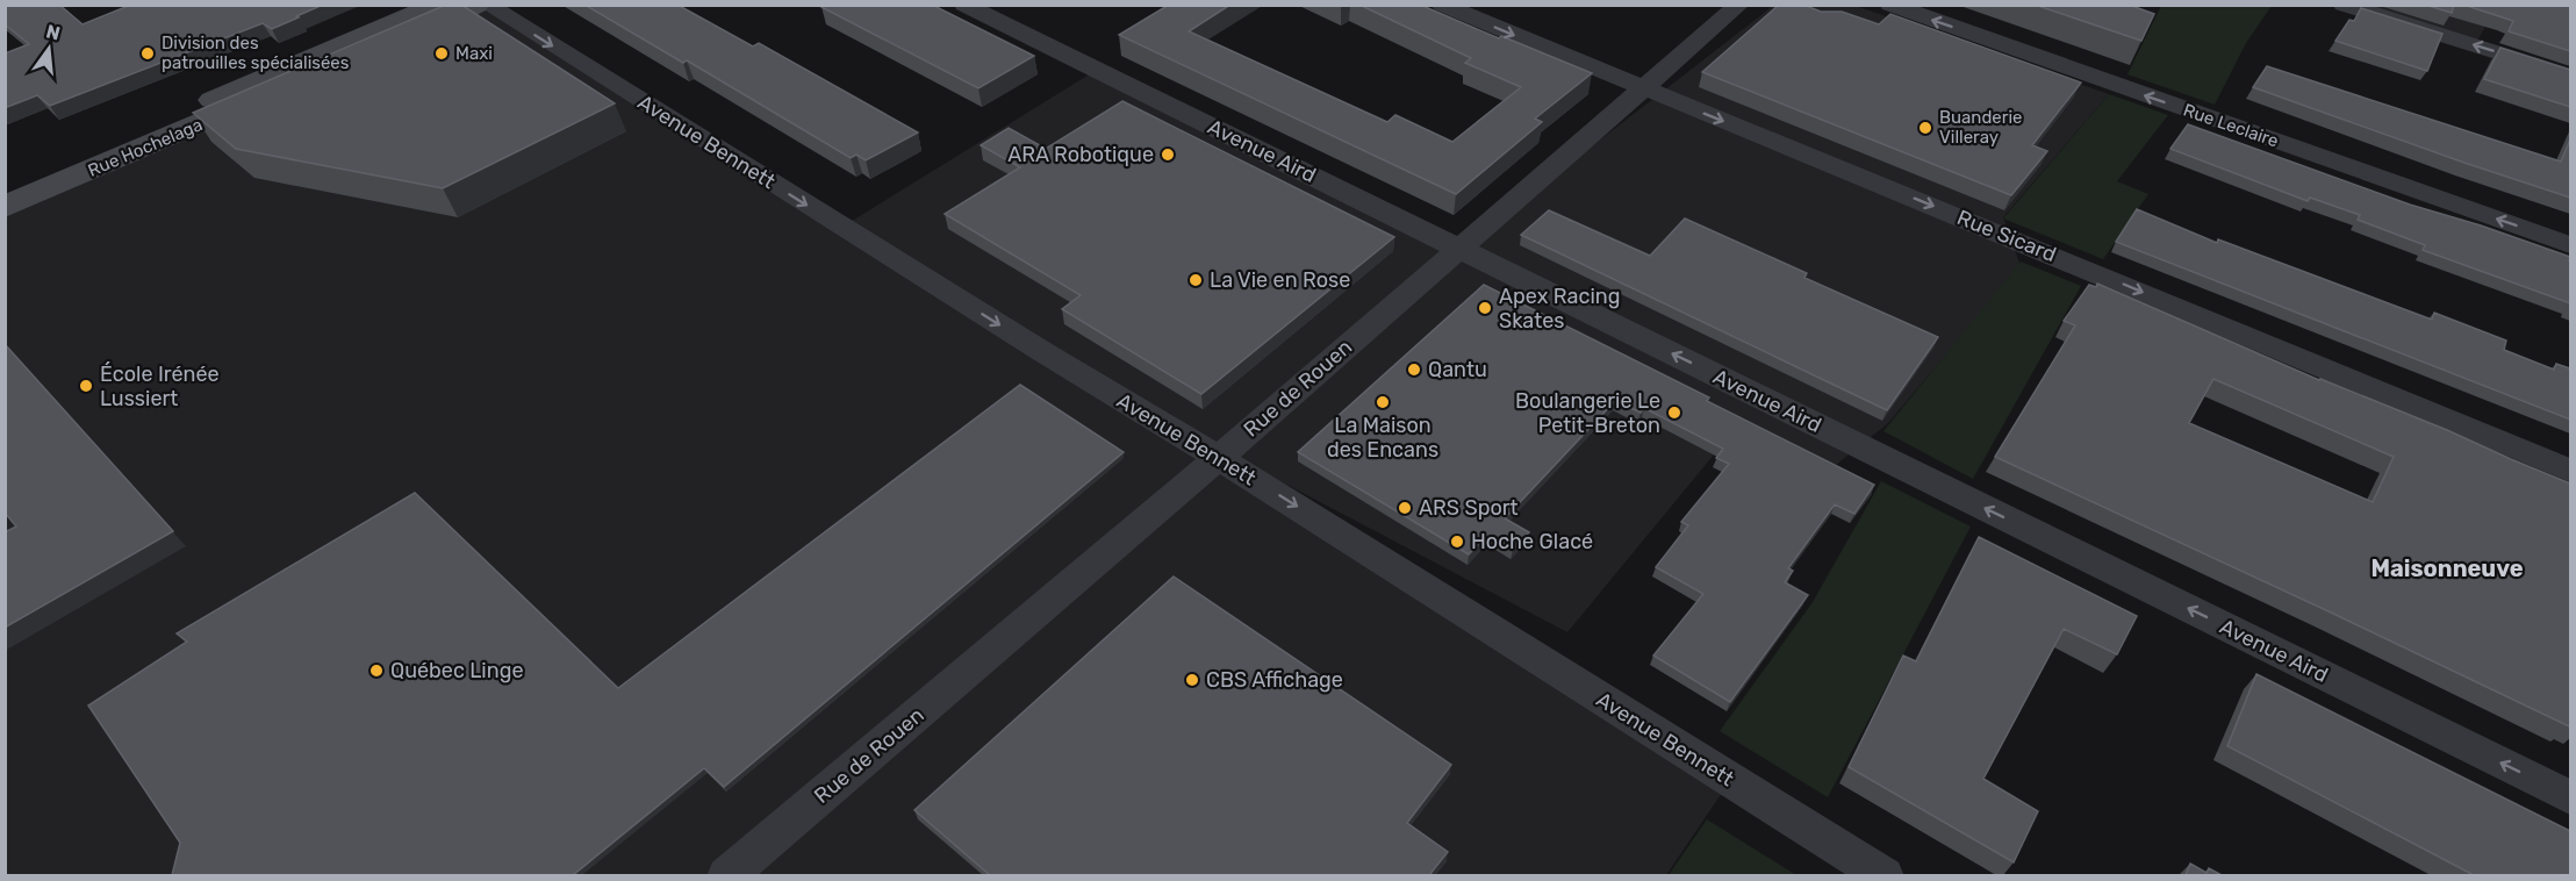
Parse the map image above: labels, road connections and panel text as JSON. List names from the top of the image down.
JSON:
{
  "streets": {
    "main road": ["Rue Hochelaga"],
    "street": [
      "Rue Leclaire",
      "Avenue Bennett",
      "Avenue Aird",
      "Rue Sicard",
      "Rue de Rouen"
    ]
  },
  "crossings": [
    ["Avenue Bennett", "Rue de Rouen"],
    ["Avenue Aird", "Rue de Rouen"],
    ["Rue Sicard", "Rue de Rouen"]
  ],
  "one_way": ["Avenue Bennett", "Avenue Aird", "Rue Sicard"],
  "districts": ["Maisonneuve"],
  "places": [
    "Division des patrouilles spécialisées",
    "Maxi",
    "Buanderie Villeray",
    "ARA Robotique",
    "La Vie en Rose",
    "Apex Racing Skates",
    "Qantu",
    "École Irénée Lussiert",
    "La Maison des Encans",
    "Boulangerie Le Petit-Breton",
    "ARS Sport",
    "Hoche Glacé",
    "Québec Linge",
    "CBS Affichage"
  ],
  "north": "top"
}
